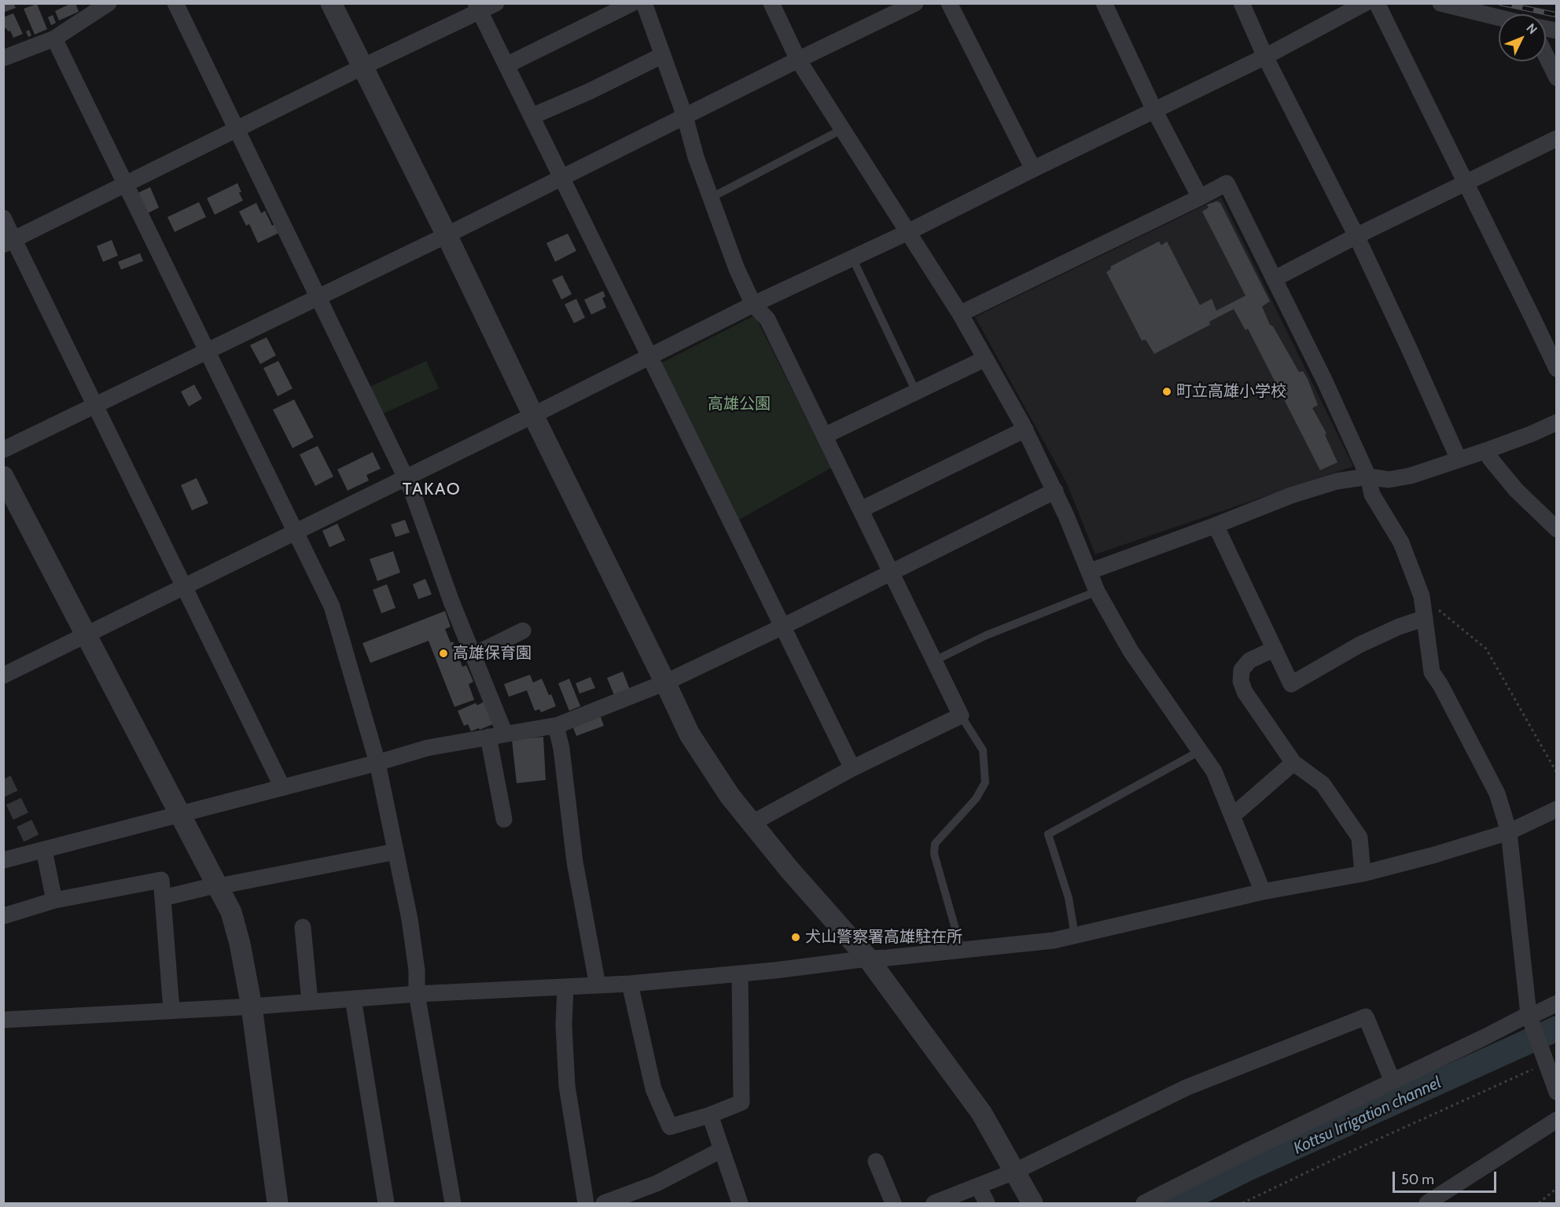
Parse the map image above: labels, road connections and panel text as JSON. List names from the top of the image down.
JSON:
{
  "districts": ["TAKAO"],
  "water": ["Kottsu Irrigation channel"],
  "parks": ["高雄公園"],
  "places": ["町立高雄小学校", "高雄保育園", "犬山警察署高雄駐在所"],
  "scale_bar": "50 m",
  "north": "top right"
}
